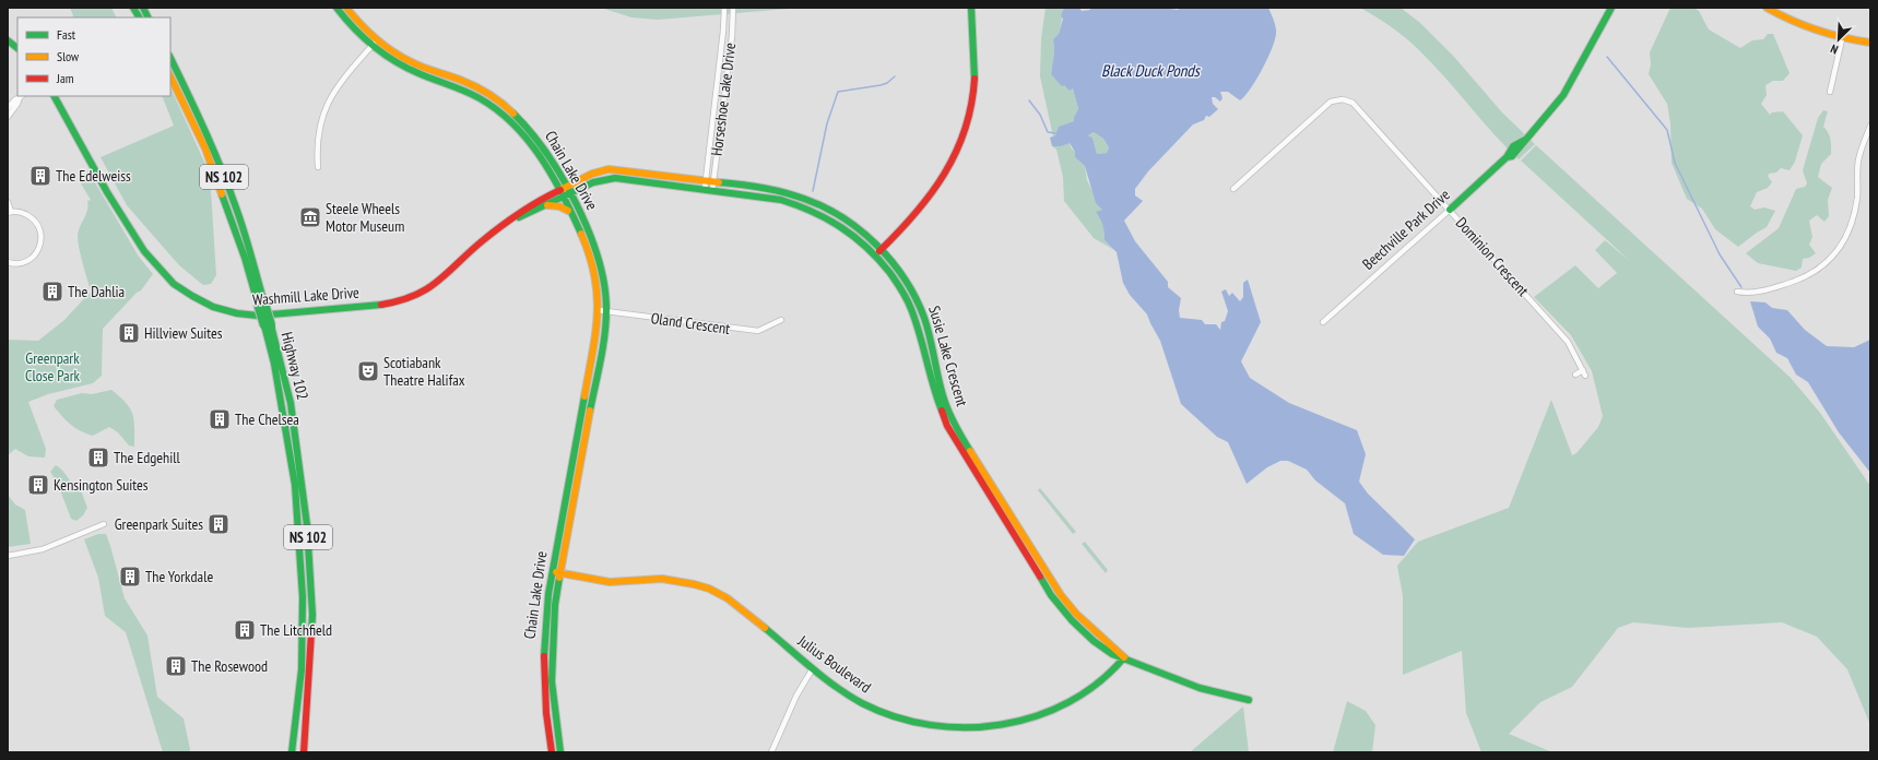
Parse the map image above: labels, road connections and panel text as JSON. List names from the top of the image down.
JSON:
{
  "streets": {
    "main road": [
      "Chain Lake Drive",
      "NS 102",
      "Beechville Park Drive",
      "Washmill Lake Drive",
      "Susie Lake Crescent",
      "Highway 102",
      "Julius Boulevard"
    ],
    "street": ["Horseshoe Lake Drive", "Dominion Crescent", "Oland Crescent"]
  },
  "crossings": [
    ["Horseshoe Lake Drive", "Susie Lake Crescent"],
    ["Chain Lake Drive", "Washmill Lake Drive"],
    ["Chain Lake Drive", "Oland Crescent"],
    ["Chain Lake Drive", "Susie Lake Crescent"],
    ["Chain Lake Drive", "Julius Boulevard"],
    ["Beechville Park Drive", "Dominion Crescent"],
    ["Washmill Lake Drive", "Susie Lake Crescent"],
    ["Susie Lake Crescent", "Julius Boulevard"]
  ],
  "water": ["Black Duck Ponds"],
  "parks": ["Greenpark Close Park"],
  "places": {
    "building": [
      "The Edelweiss",
      "The Dahlia",
      "Hillview Suites",
      "The Chelsea",
      "The Edgehill",
      "Kensington Suites",
      "Greenpark Suites",
      "The Yorkdale",
      "The Litchfield",
      "The Rosewood"
    ],
    "museum": ["Steele Wheels Motor Museum"],
    "theatre": ["Scotiabank Theatre Halifax"]
  },
  "legend": ["Fast", "Slow", "Jam"],
  "north": "bottom left"
}
